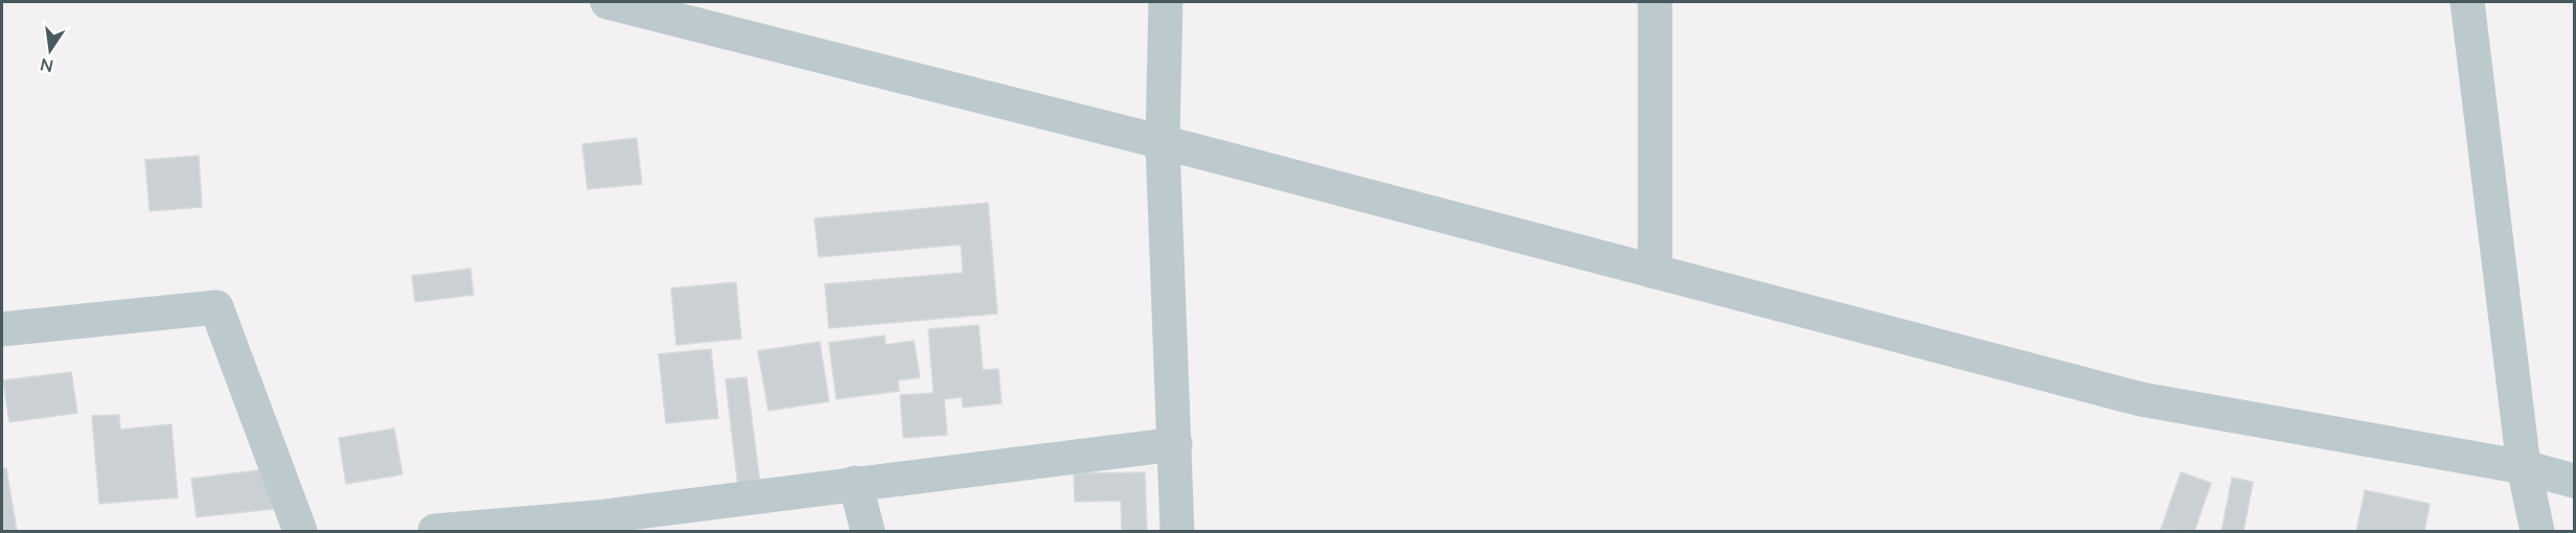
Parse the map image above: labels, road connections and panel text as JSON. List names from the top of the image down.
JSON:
{
  "north": "bottom"
}
